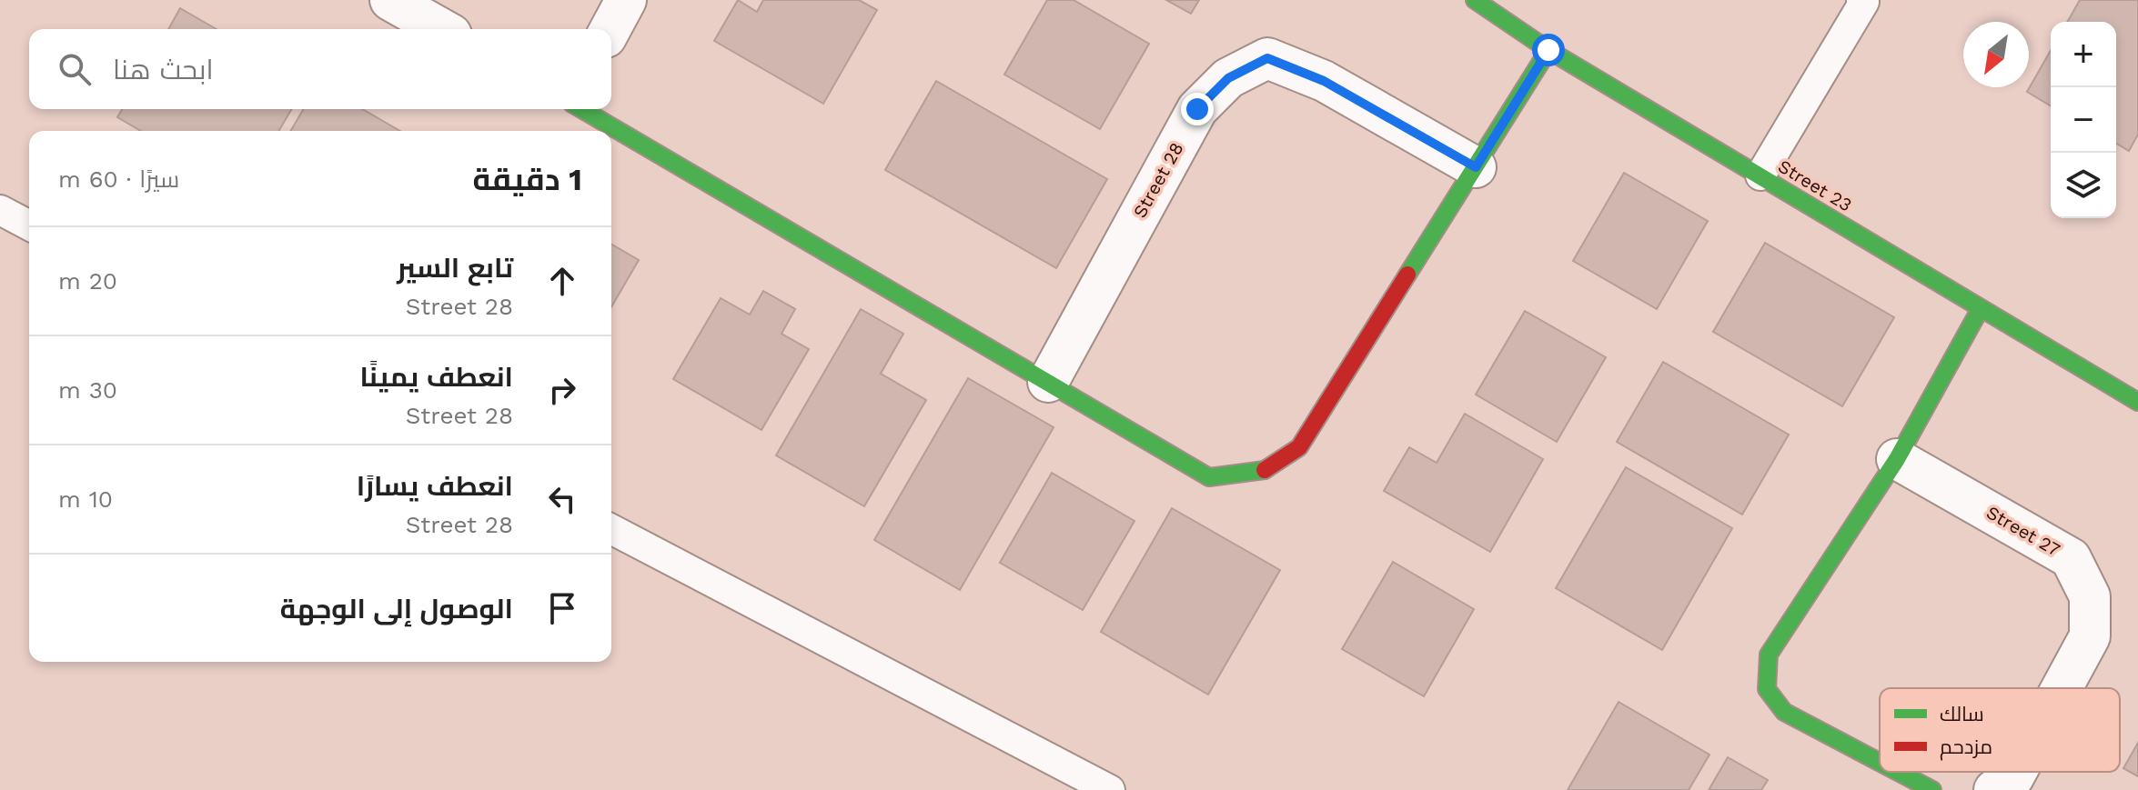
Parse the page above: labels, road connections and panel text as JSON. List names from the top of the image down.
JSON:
{
  "streets": {
    "street": ["Street 28", "Street 23", "Street 27"]
  },
  "legend": ["سالك", "مزدحم"],
  "north": "bottom left",
  "page": {
    "map_buttons": ["+", "−"],
    "search": "ابحث هنا",
    "heading": ["1 دقيقة", "سيرًا · 60 m"],
    "list": [
      ["تابع السير", "Street 28", "20 m"],
      ["انعطف يمينًا", "Street 28", "30 m"],
      ["انعطف يسارًا", "Street 28", "10 m"],
      "الوصول إلى الوجهة"
    ]
  }
}
